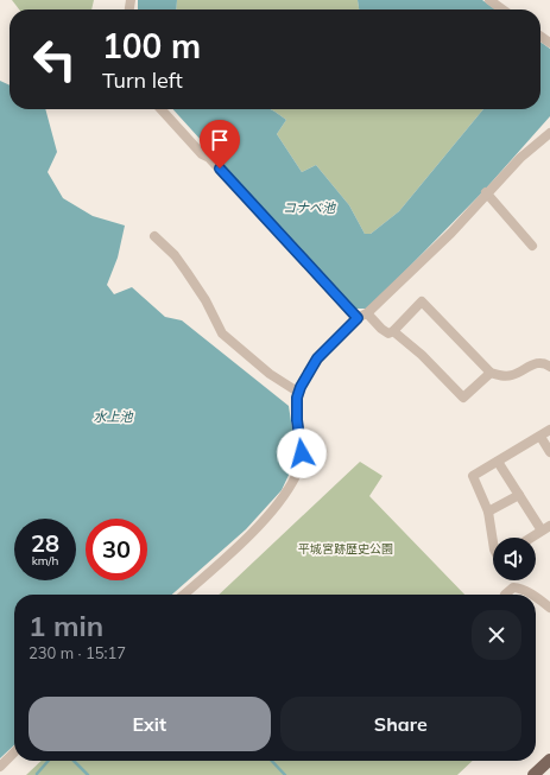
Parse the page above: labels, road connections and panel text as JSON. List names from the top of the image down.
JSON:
{
  "water": ["コナベ池", "水上池"],
  "parks": ["平城宮跡歴史公園"],
  "page": {
    "turn": ["100 m", "Turn left"],
    "speed": "28 km/h",
    "limit": "30",
    "heading": ["1 min", "230 m · 15:17"],
    "buttons": ["Exit", "Share"]
  }
}
